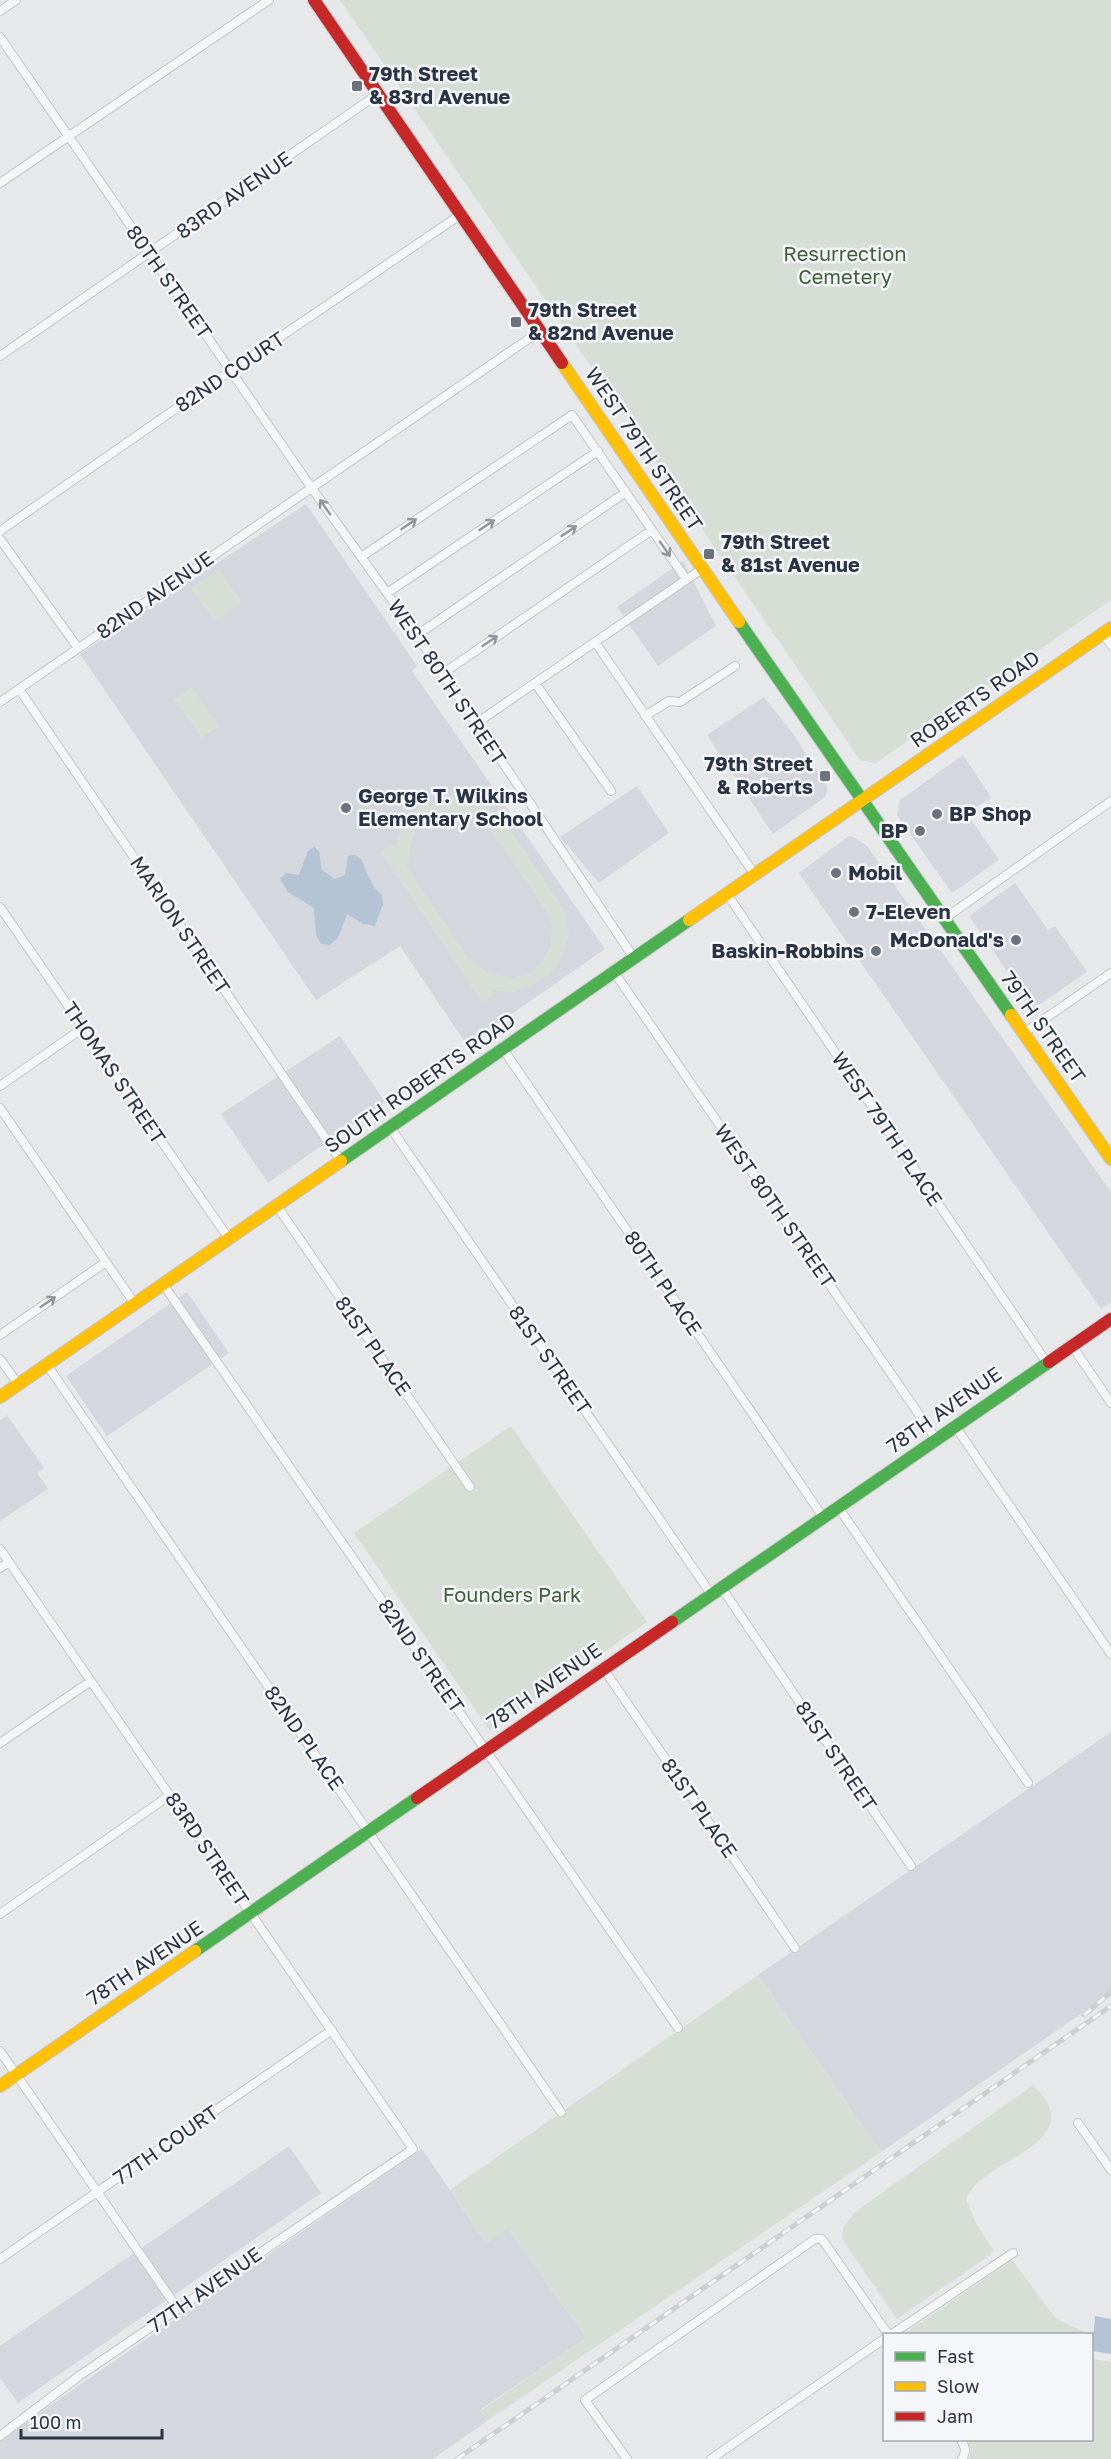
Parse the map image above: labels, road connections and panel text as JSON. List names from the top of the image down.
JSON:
{
  "streets": {
    "street": [
      "83RD AVENUE",
      "80TH STREET",
      "82ND COURT",
      "WEST 79TH STREET",
      "82ND AVENUE",
      "WEST 80TH STREET",
      "ROBERTS ROAD",
      "MARION STREET",
      "79TH STREET",
      "THOMAS STREET",
      "SOUTH ROBERTS ROAD",
      "WEST 79TH PLACE",
      "80TH PLACE",
      "81ST PLACE",
      "81ST STREET",
      "78TH AVENUE",
      "82ND STREET",
      "82ND PLACE",
      "83RD STREET",
      "77TH COURT",
      "77TH AVENUE"
    ]
  },
  "crossings": [
    ["83RD AVENUE", "80TH STREET"],
    ["83RD AVENUE", "WEST 79TH STREET"],
    ["80TH STREET", "82ND COURT"],
    ["80TH STREET", "82ND AVENUE"],
    ["80TH STREET", "WEST 80TH STREET"],
    ["82ND COURT", "WEST 79TH STREET"],
    ["WEST 79TH STREET", "82ND AVENUE"],
    ["WEST 79TH STREET", "ROBERTS ROAD"],
    ["WEST 79TH STREET", "79TH STREET"],
    ["WEST 79TH STREET", "SOUTH ROBERTS ROAD"],
    ["82ND AVENUE", "MARION STREET"],
    ["WEST 80TH STREET", "SOUTH ROBERTS ROAD"],
    ["WEST 80TH STREET", "78TH AVENUE"],
    ["ROBERTS ROAD", "SOUTH ROBERTS ROAD"],
    ["MARION STREET", "SOUTH ROBERTS ROAD"],
    ["THOMAS STREET", "SOUTH ROBERTS ROAD"],
    ["SOUTH ROBERTS ROAD", "WEST 79TH PLACE"],
    ["SOUTH ROBERTS ROAD", "80TH PLACE"],
    ["SOUTH ROBERTS ROAD", "81ST PLACE"],
    ["SOUTH ROBERTS ROAD", "81ST STREET"],
    ["SOUTH ROBERTS ROAD", "82ND STREET"],
    ["SOUTH ROBERTS ROAD", "82ND PLACE"],
    ["WEST 79TH PLACE", "78TH AVENUE"],
    ["80TH PLACE", "78TH AVENUE"],
    ["81ST PLACE", "78TH AVENUE"],
    ["81ST STREET", "78TH AVENUE"],
    ["78TH AVENUE", "82ND STREET"],
    ["78TH AVENUE", "82ND PLACE"],
    ["78TH AVENUE", "83RD STREET"],
    ["83RD STREET", "77TH COURT"],
    ["83RD STREET", "77TH AVENUE"]
  ],
  "parks": ["Resurrection Cemetery", "Founders Park"],
  "places": {
    "transit": [
      "79th Street & 83rd Avenue",
      "79th Street & 82nd Avenue",
      "79th Street & 81st Avenue",
      "79th Street & Roberts"
    ],
    "other": [
      "George T. Wilkins Elementary School",
      "BP Shop",
      "BP",
      "Mobil",
      "7-Eleven",
      "McDonald's",
      "Baskin-Robbins"
    ]
  },
  "legend": ["Fast", "Slow", "Jam"],
  "scale_bar": "100 m"
}
